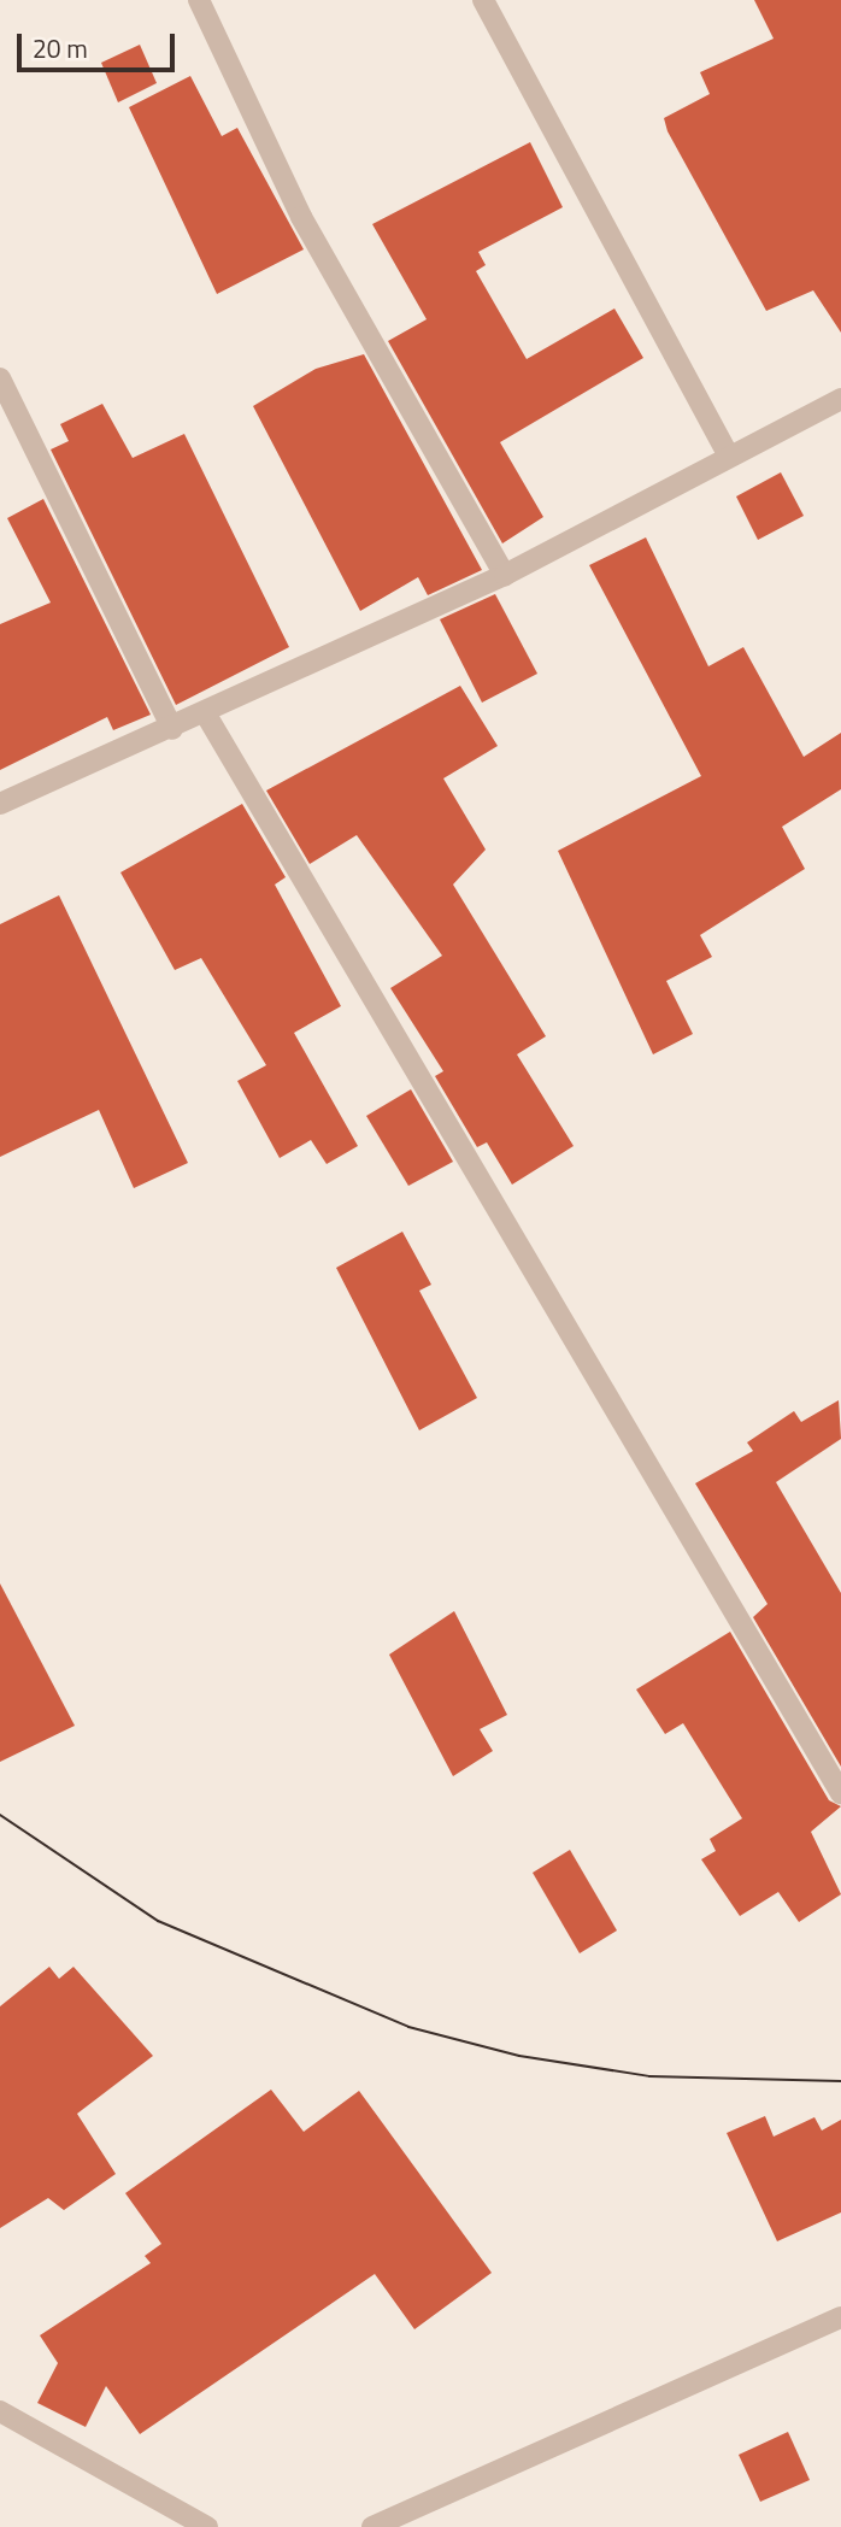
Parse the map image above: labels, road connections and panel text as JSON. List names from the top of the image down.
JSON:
{
  "scale_bar": "20 m"
}
